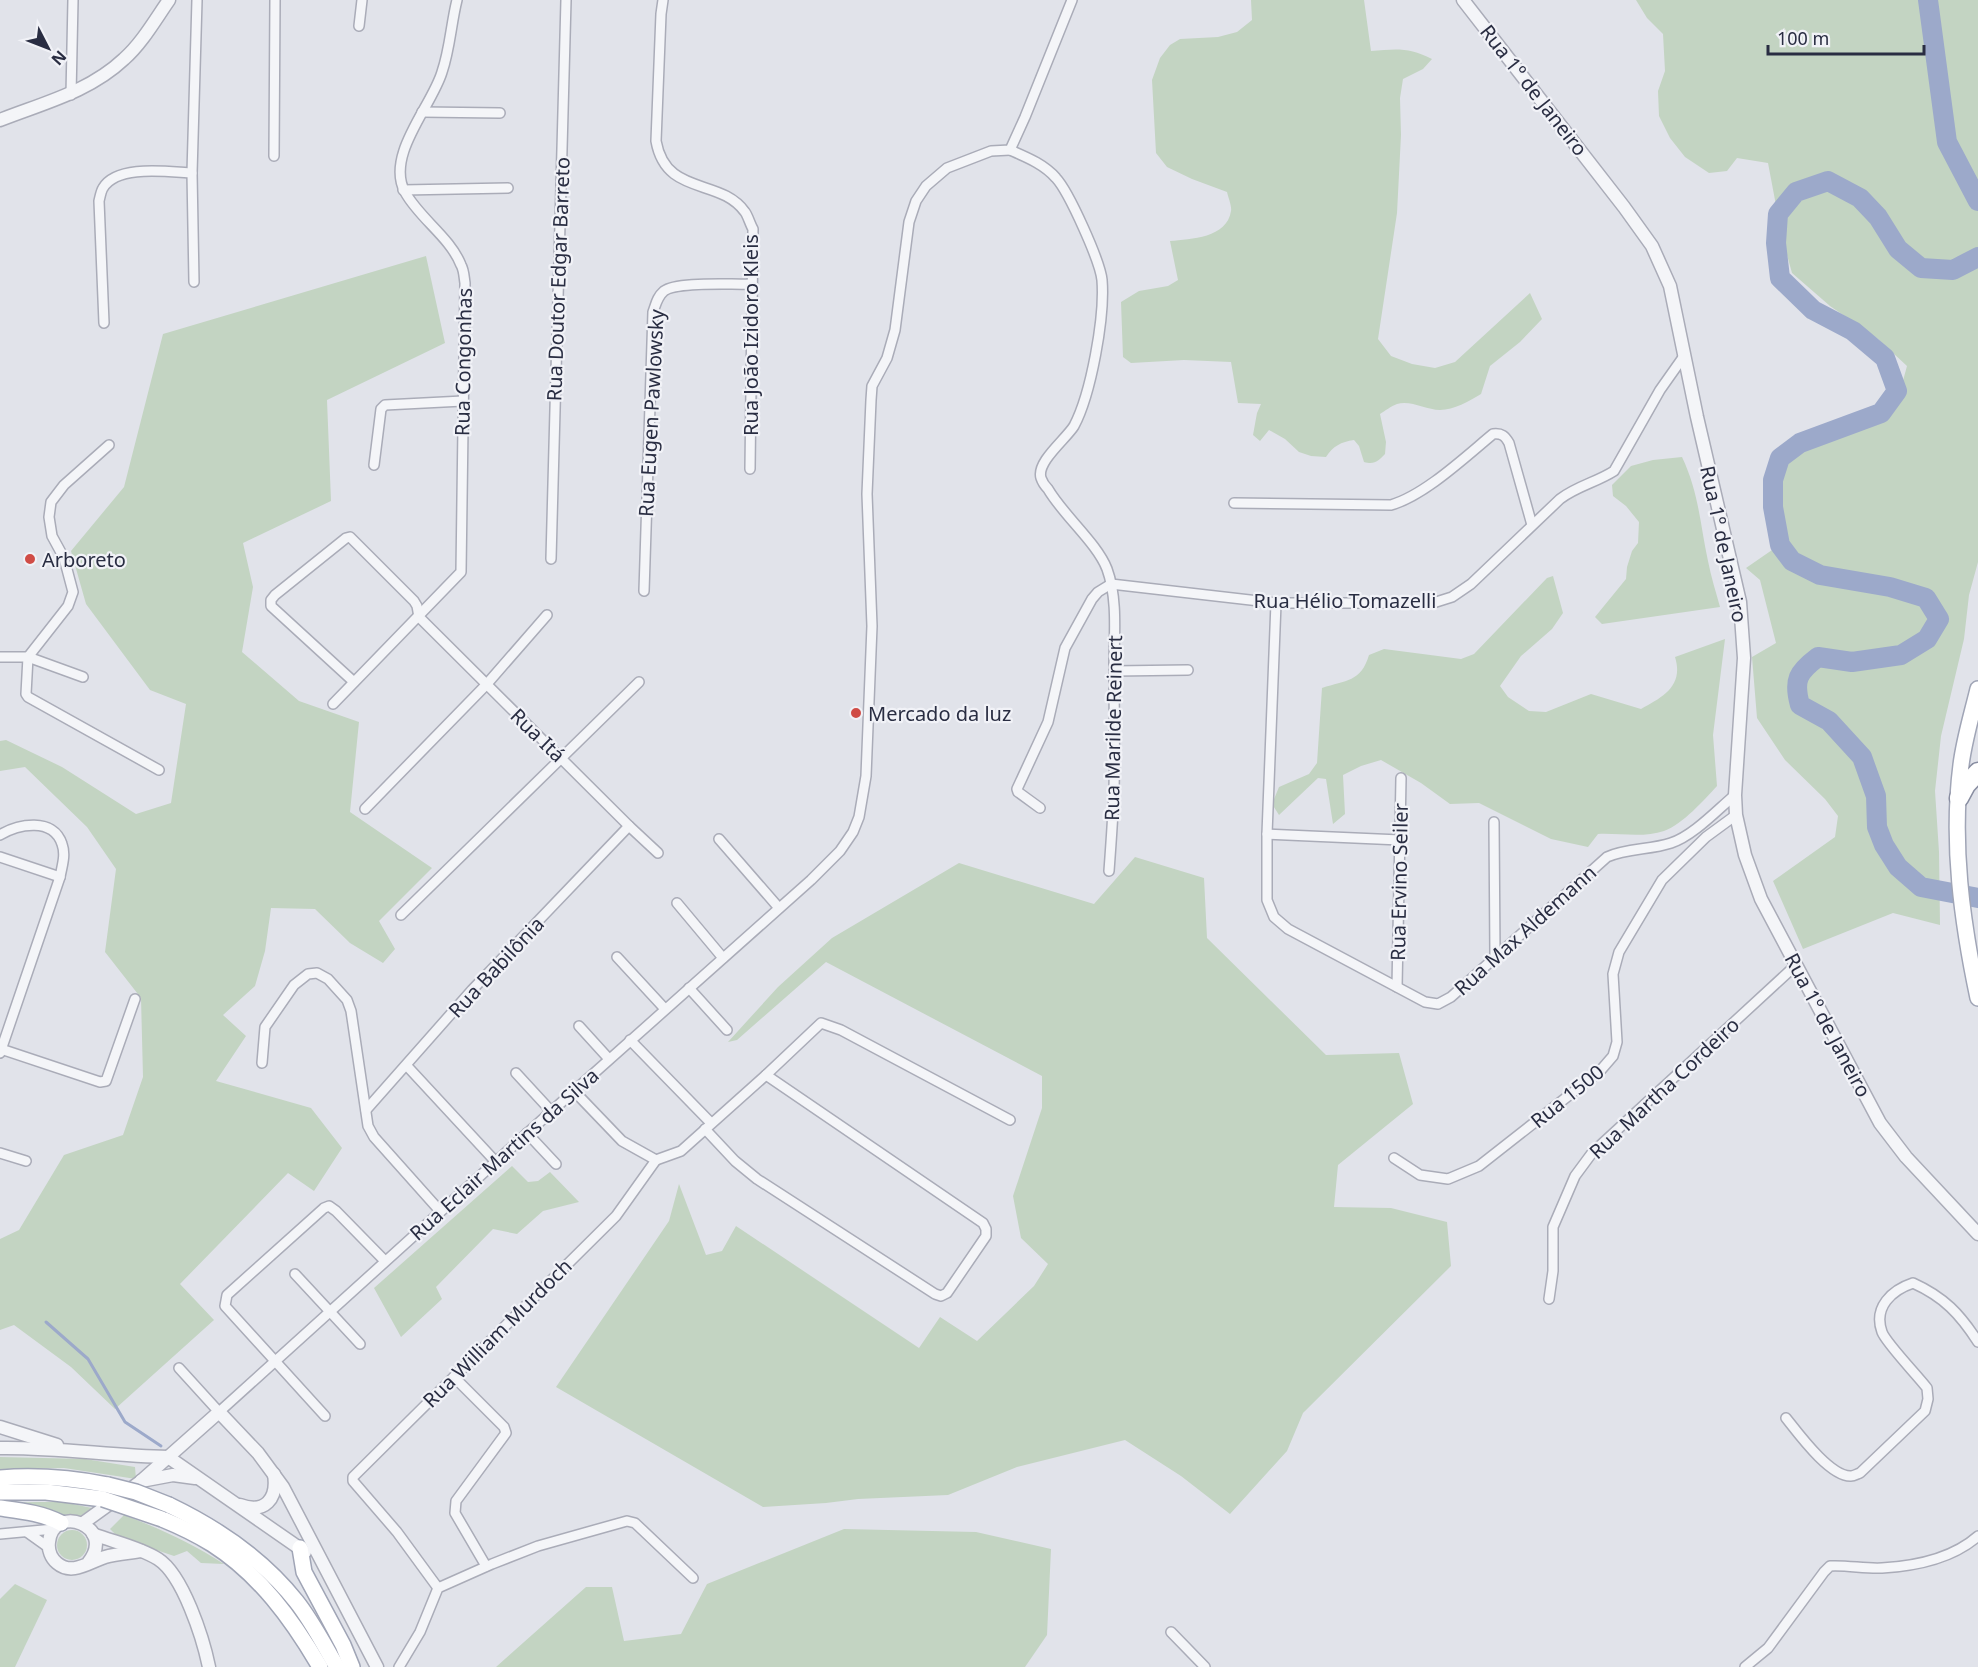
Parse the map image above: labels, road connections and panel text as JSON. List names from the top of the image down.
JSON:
{
  "streets": {
    "street": [
      "Rua 1º de Janeiro",
      "Rua Doutor Edgar Barreto",
      "Rua João Izidoro Kleis",
      "Rua Congonhas",
      "Rua Eugen Pawlowsky",
      "Rua Hélio Tomazelli",
      "Rua Marilde Reinert",
      "Rua Itá",
      "Rua Ervino Seiler",
      "Rua Max Aldemann",
      "Rua Babilônia",
      "Rua Martha Cordeiro",
      "Rua 1500",
      "Rua Eclair Martins da Silva",
      "Rua William Murdoch"
    ]
  },
  "crossings": [
    ["Rua 1º de Janeiro", "Rua Hélio Tomazelli"],
    ["Rua 1º de Janeiro", "Rua Max Aldemann"],
    ["Rua 1º de Janeiro", "Rua Martha Cordeiro"],
    ["Rua 1º de Janeiro", "Rua 1500"],
    ["Rua João Izidoro Kleis", "Rua Eugen Pawlowsky"],
    ["Rua Congonhas", "Rua Itá"],
    ["Rua Hélio Tomazelli", "Rua Marilde Reinert"],
    ["Rua Hélio Tomazelli", "Rua Max Aldemann"],
    ["Rua Marilde Reinert", "Rua Eclair Martins da Silva"],
    ["Rua Itá", "Rua Babilônia"],
    ["Rua Ervino Seiler", "Rua Max Aldemann"]
  ],
  "places": ["Arboreto", "Mercado da luz"],
  "scale_bar": "100 m",
  "north": "bottom right"
}
